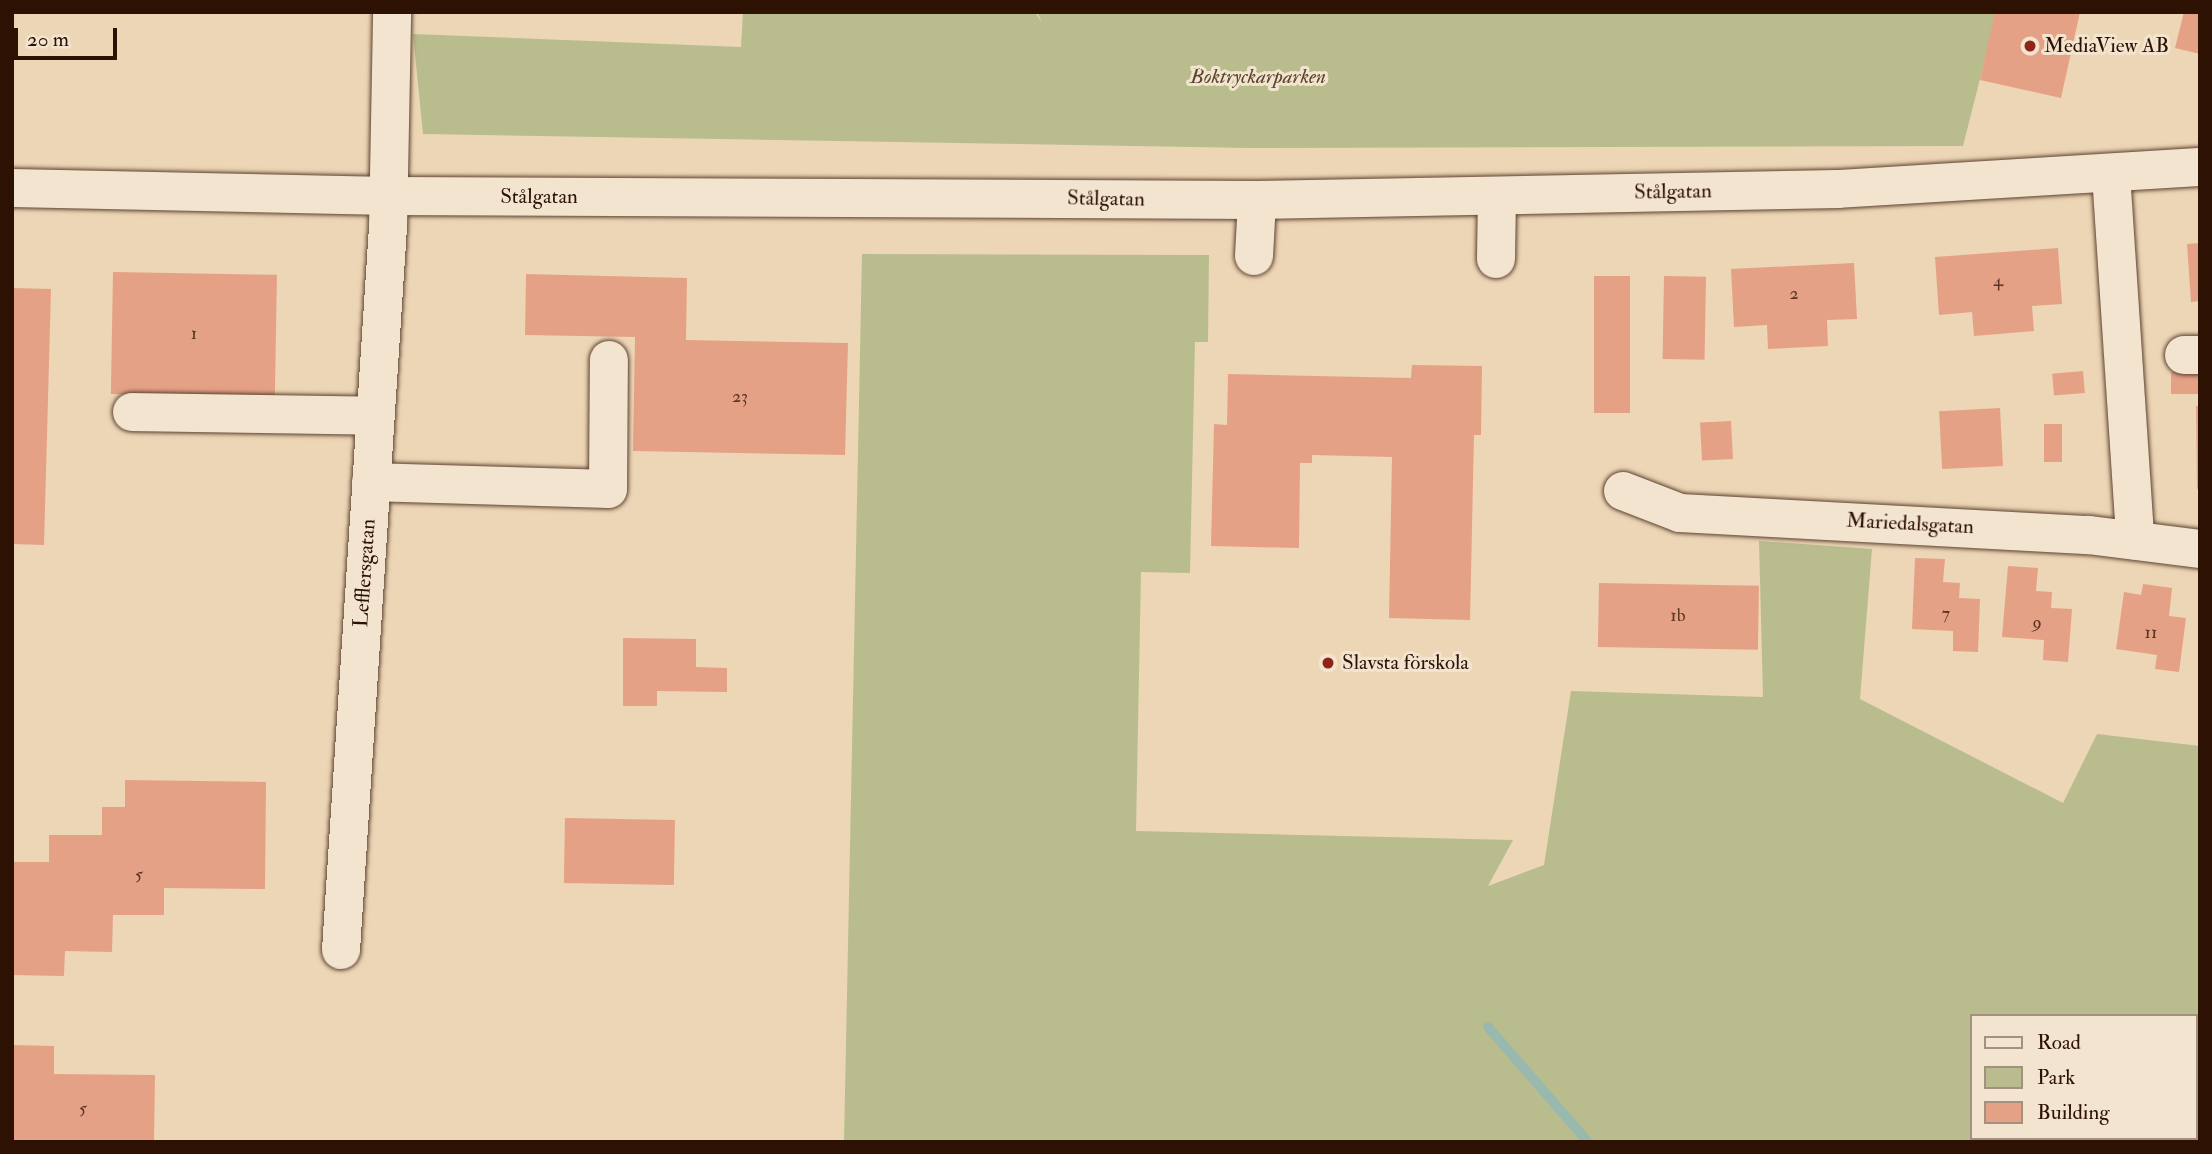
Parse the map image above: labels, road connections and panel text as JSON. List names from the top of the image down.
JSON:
{
  "streets": {
    "street": ["Stålgatan", "Mariedalsgatan", "Lefflersgatan"]
  },
  "crossings": [
    ["Stålgatan", "Lefflersgatan"]
  ],
  "parks": ["Boktryckarparken"],
  "places": ["MediaView AB", "Slavsta förskola"],
  "house_numbers": [
    "4",
    "2",
    "1",
    "23",
    "7",
    "1b",
    "9",
    "11",
    "5",
    "5"
  ],
  "legend": ["Road", "Park", "Building"],
  "scale_bar": "20 m"
}
